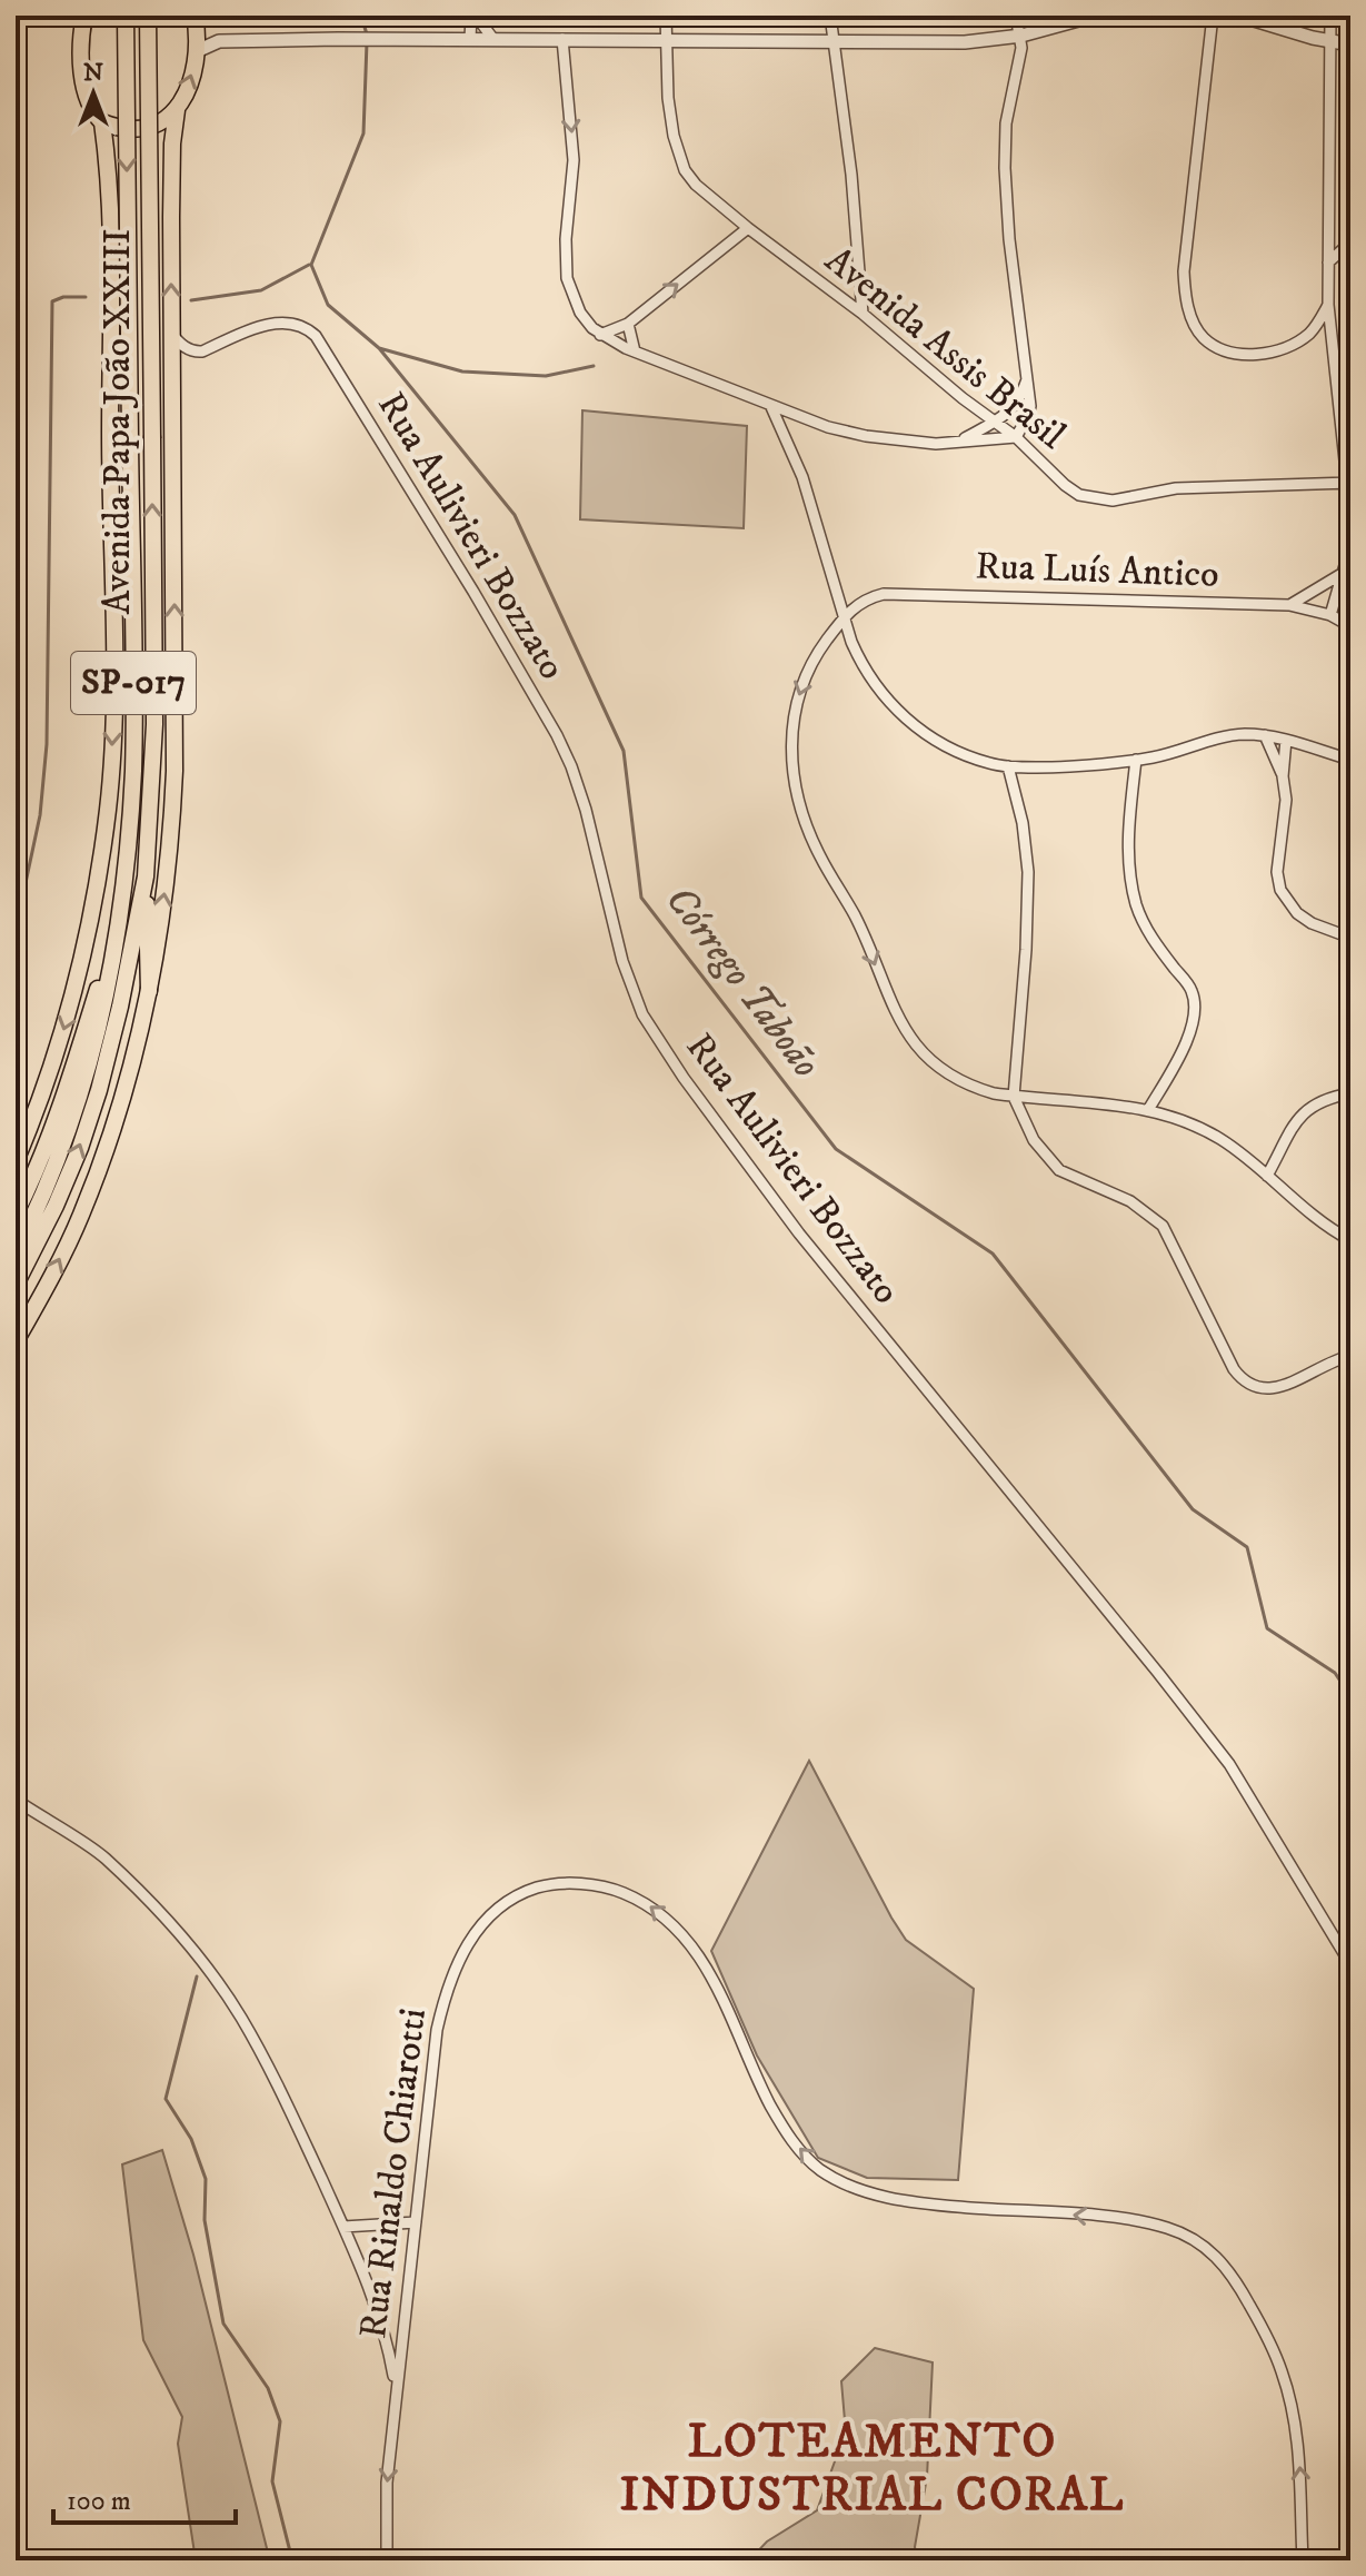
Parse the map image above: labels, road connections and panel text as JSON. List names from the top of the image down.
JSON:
{
  "streets": {
    "main road": ["Avenida Papa João XXIII", "SP-017"],
    "street": [
      "Avenida Assis Brasil",
      "Rua Aulivieri Bozzato",
      "Rua Luís Antico",
      "Rua Rinaldo Chiarotti"
    ]
  },
  "crossings": [
    ["Avenida Papa João XXIII", "Rua Aulivieri Bozzato"]
  ],
  "districts": ["LOTEAMENTO INDUSTRIAL CORAL"],
  "water": ["Córrego Taboão"],
  "scale_bar": "100 m",
  "north": "top"
}
